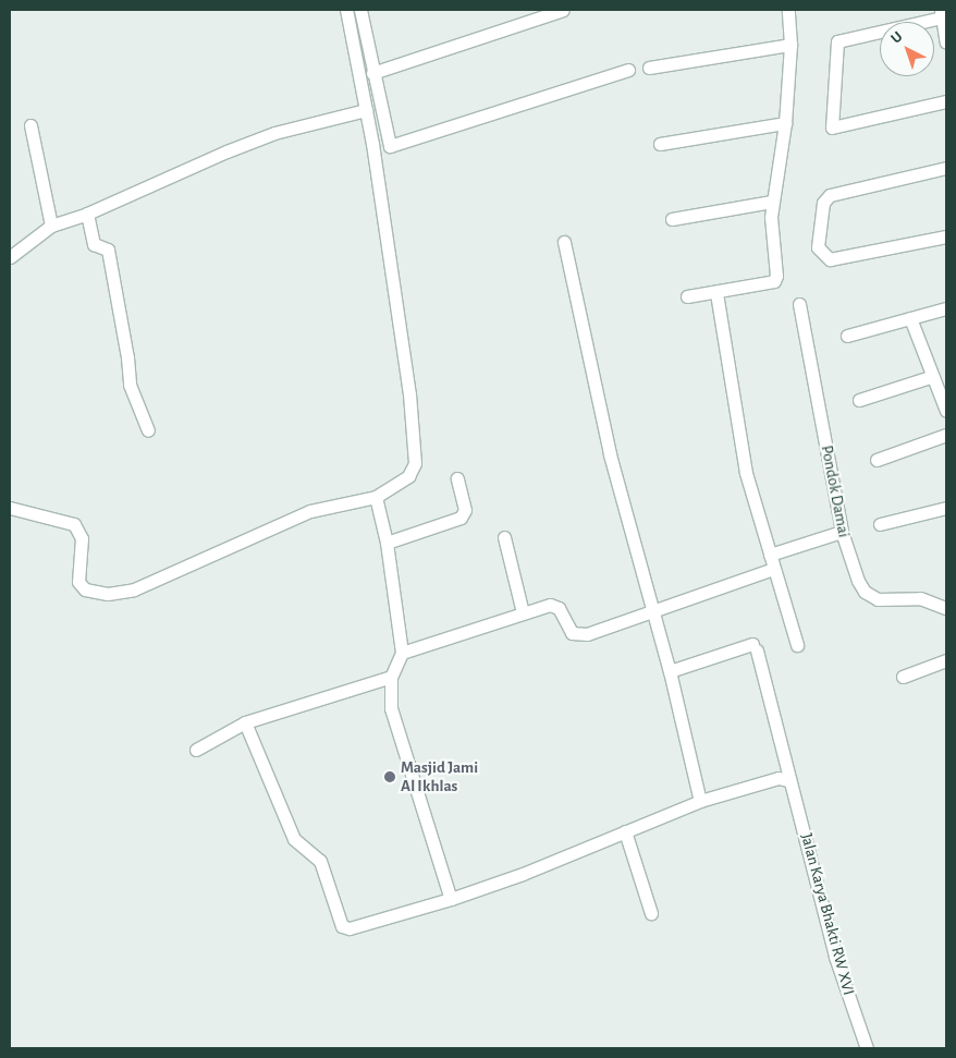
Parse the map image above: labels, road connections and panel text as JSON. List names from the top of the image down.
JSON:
{
  "streets": {
    "street": ["Pondok Damai", "Jalan Karya Bhakti RW XVI"]
  },
  "places": ["Masjid Jami Al Ikhlas"],
  "north": "top left"
}
